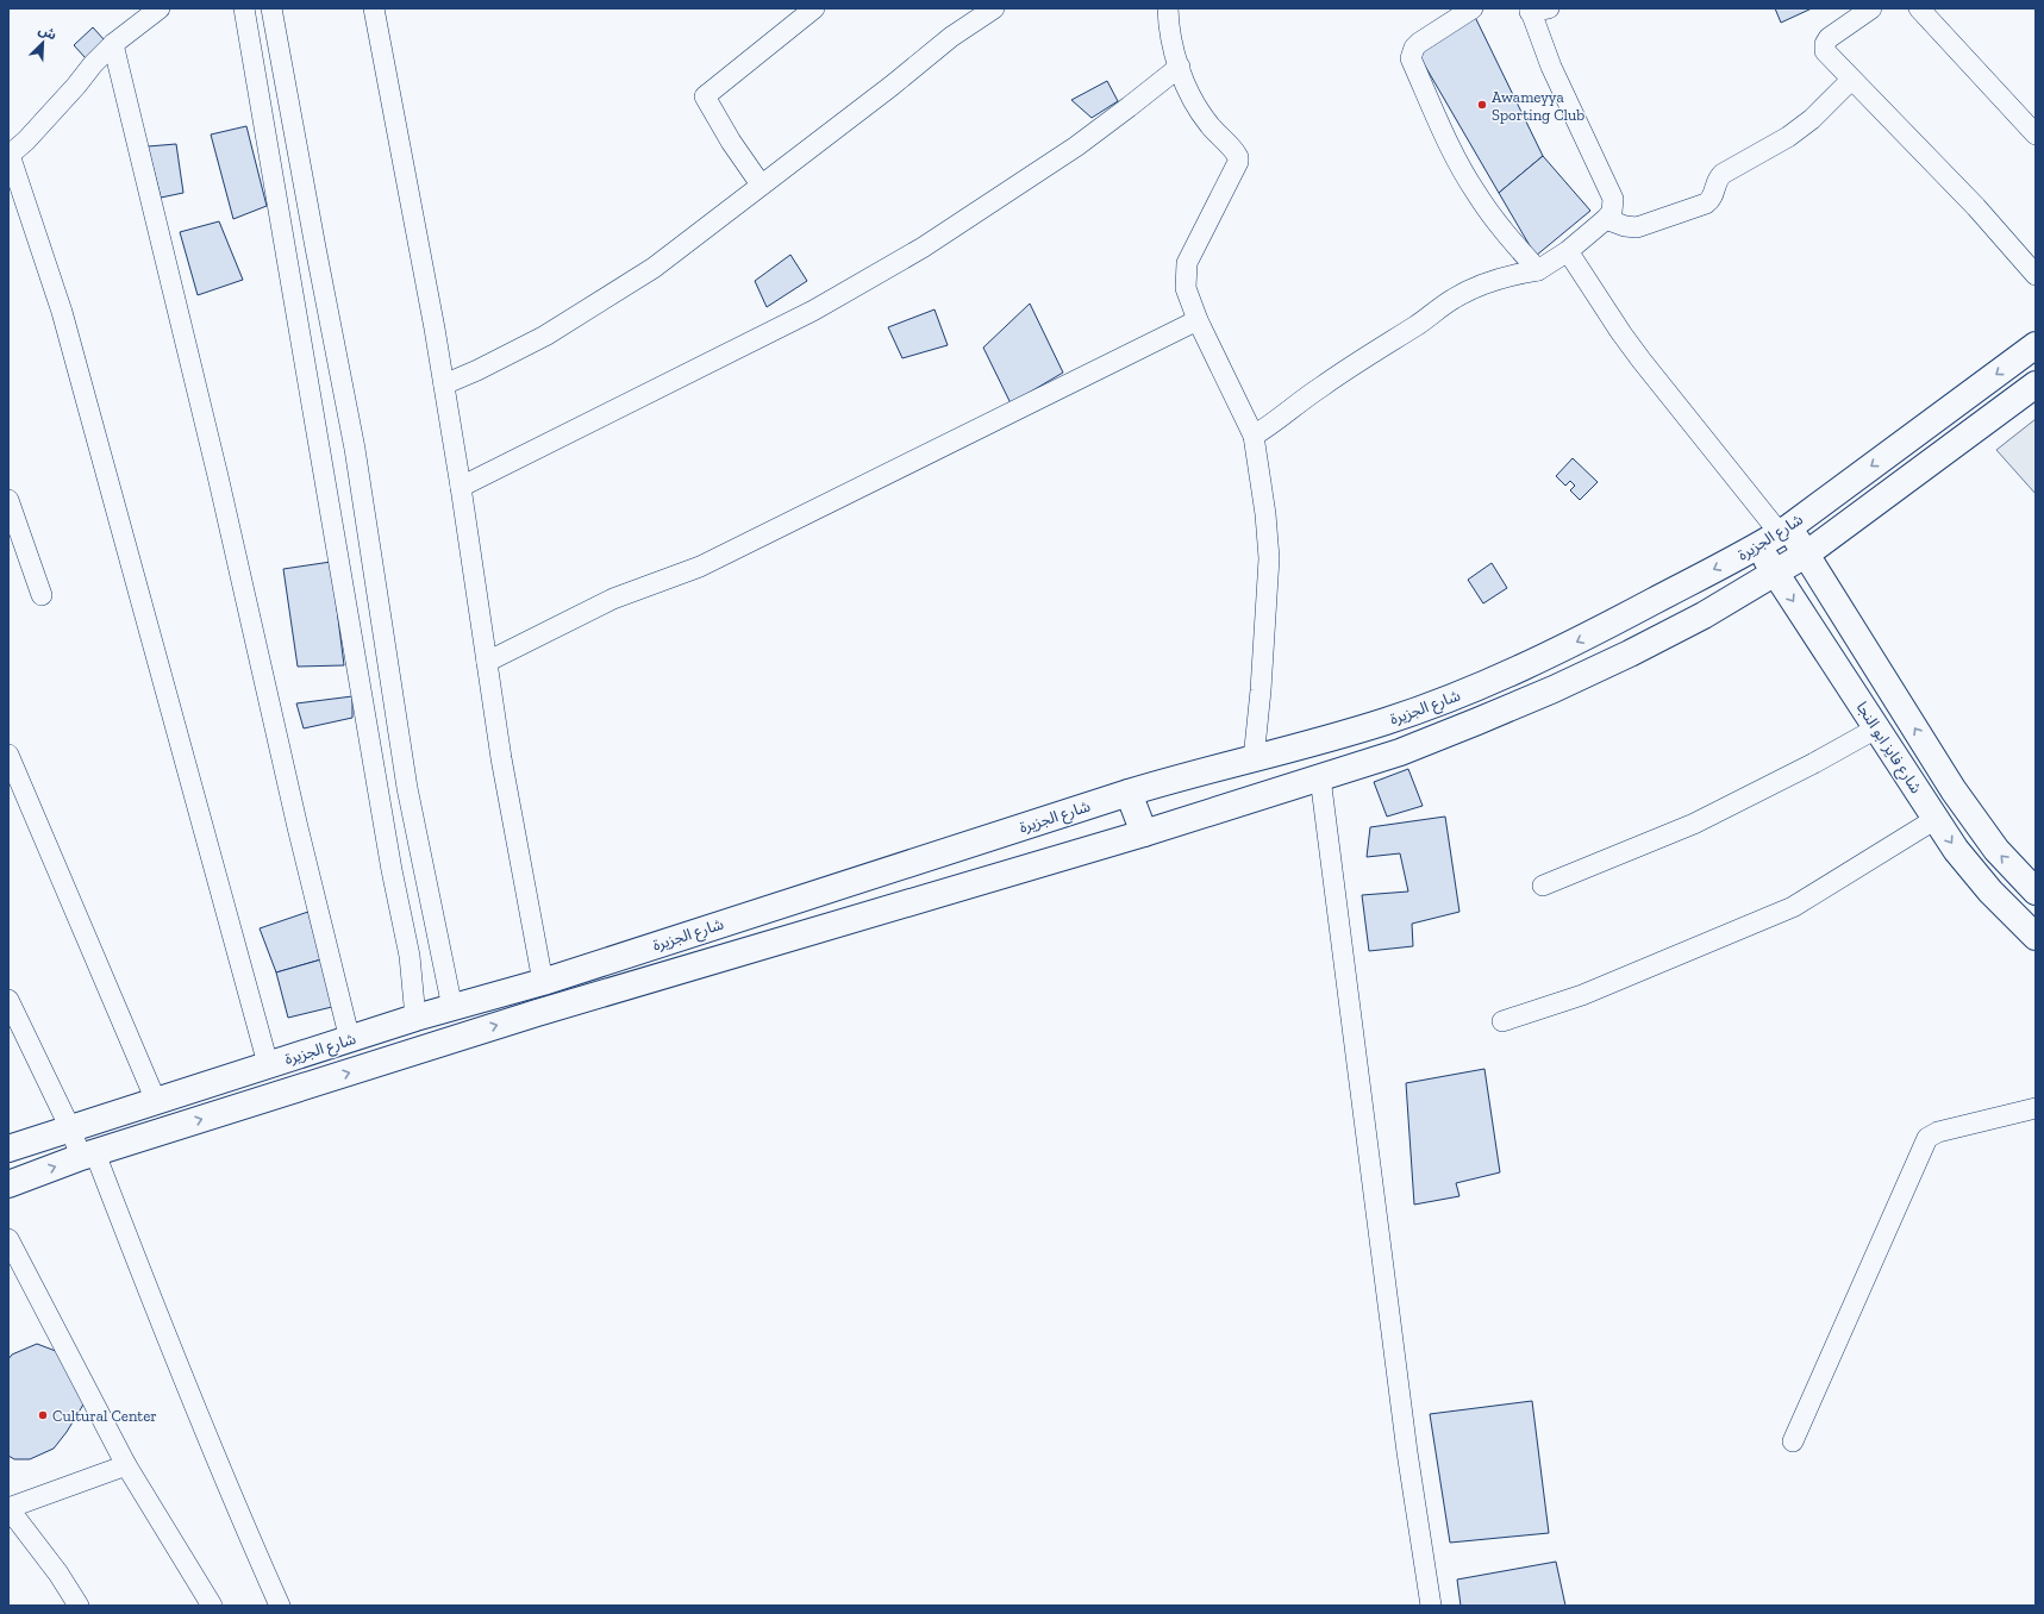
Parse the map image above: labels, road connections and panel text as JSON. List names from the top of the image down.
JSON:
{
  "streets": {
    "main road": ["شارع الجزيرة", "شارع فايز ابو النجا"]
  },
  "crossings": [
    ["شارع الجزيرة", "شارع فايز ابو النجا"]
  ],
  "places": ["Awameyya Sporting Club", "Cultural Center"],
  "north": "top right"
}
